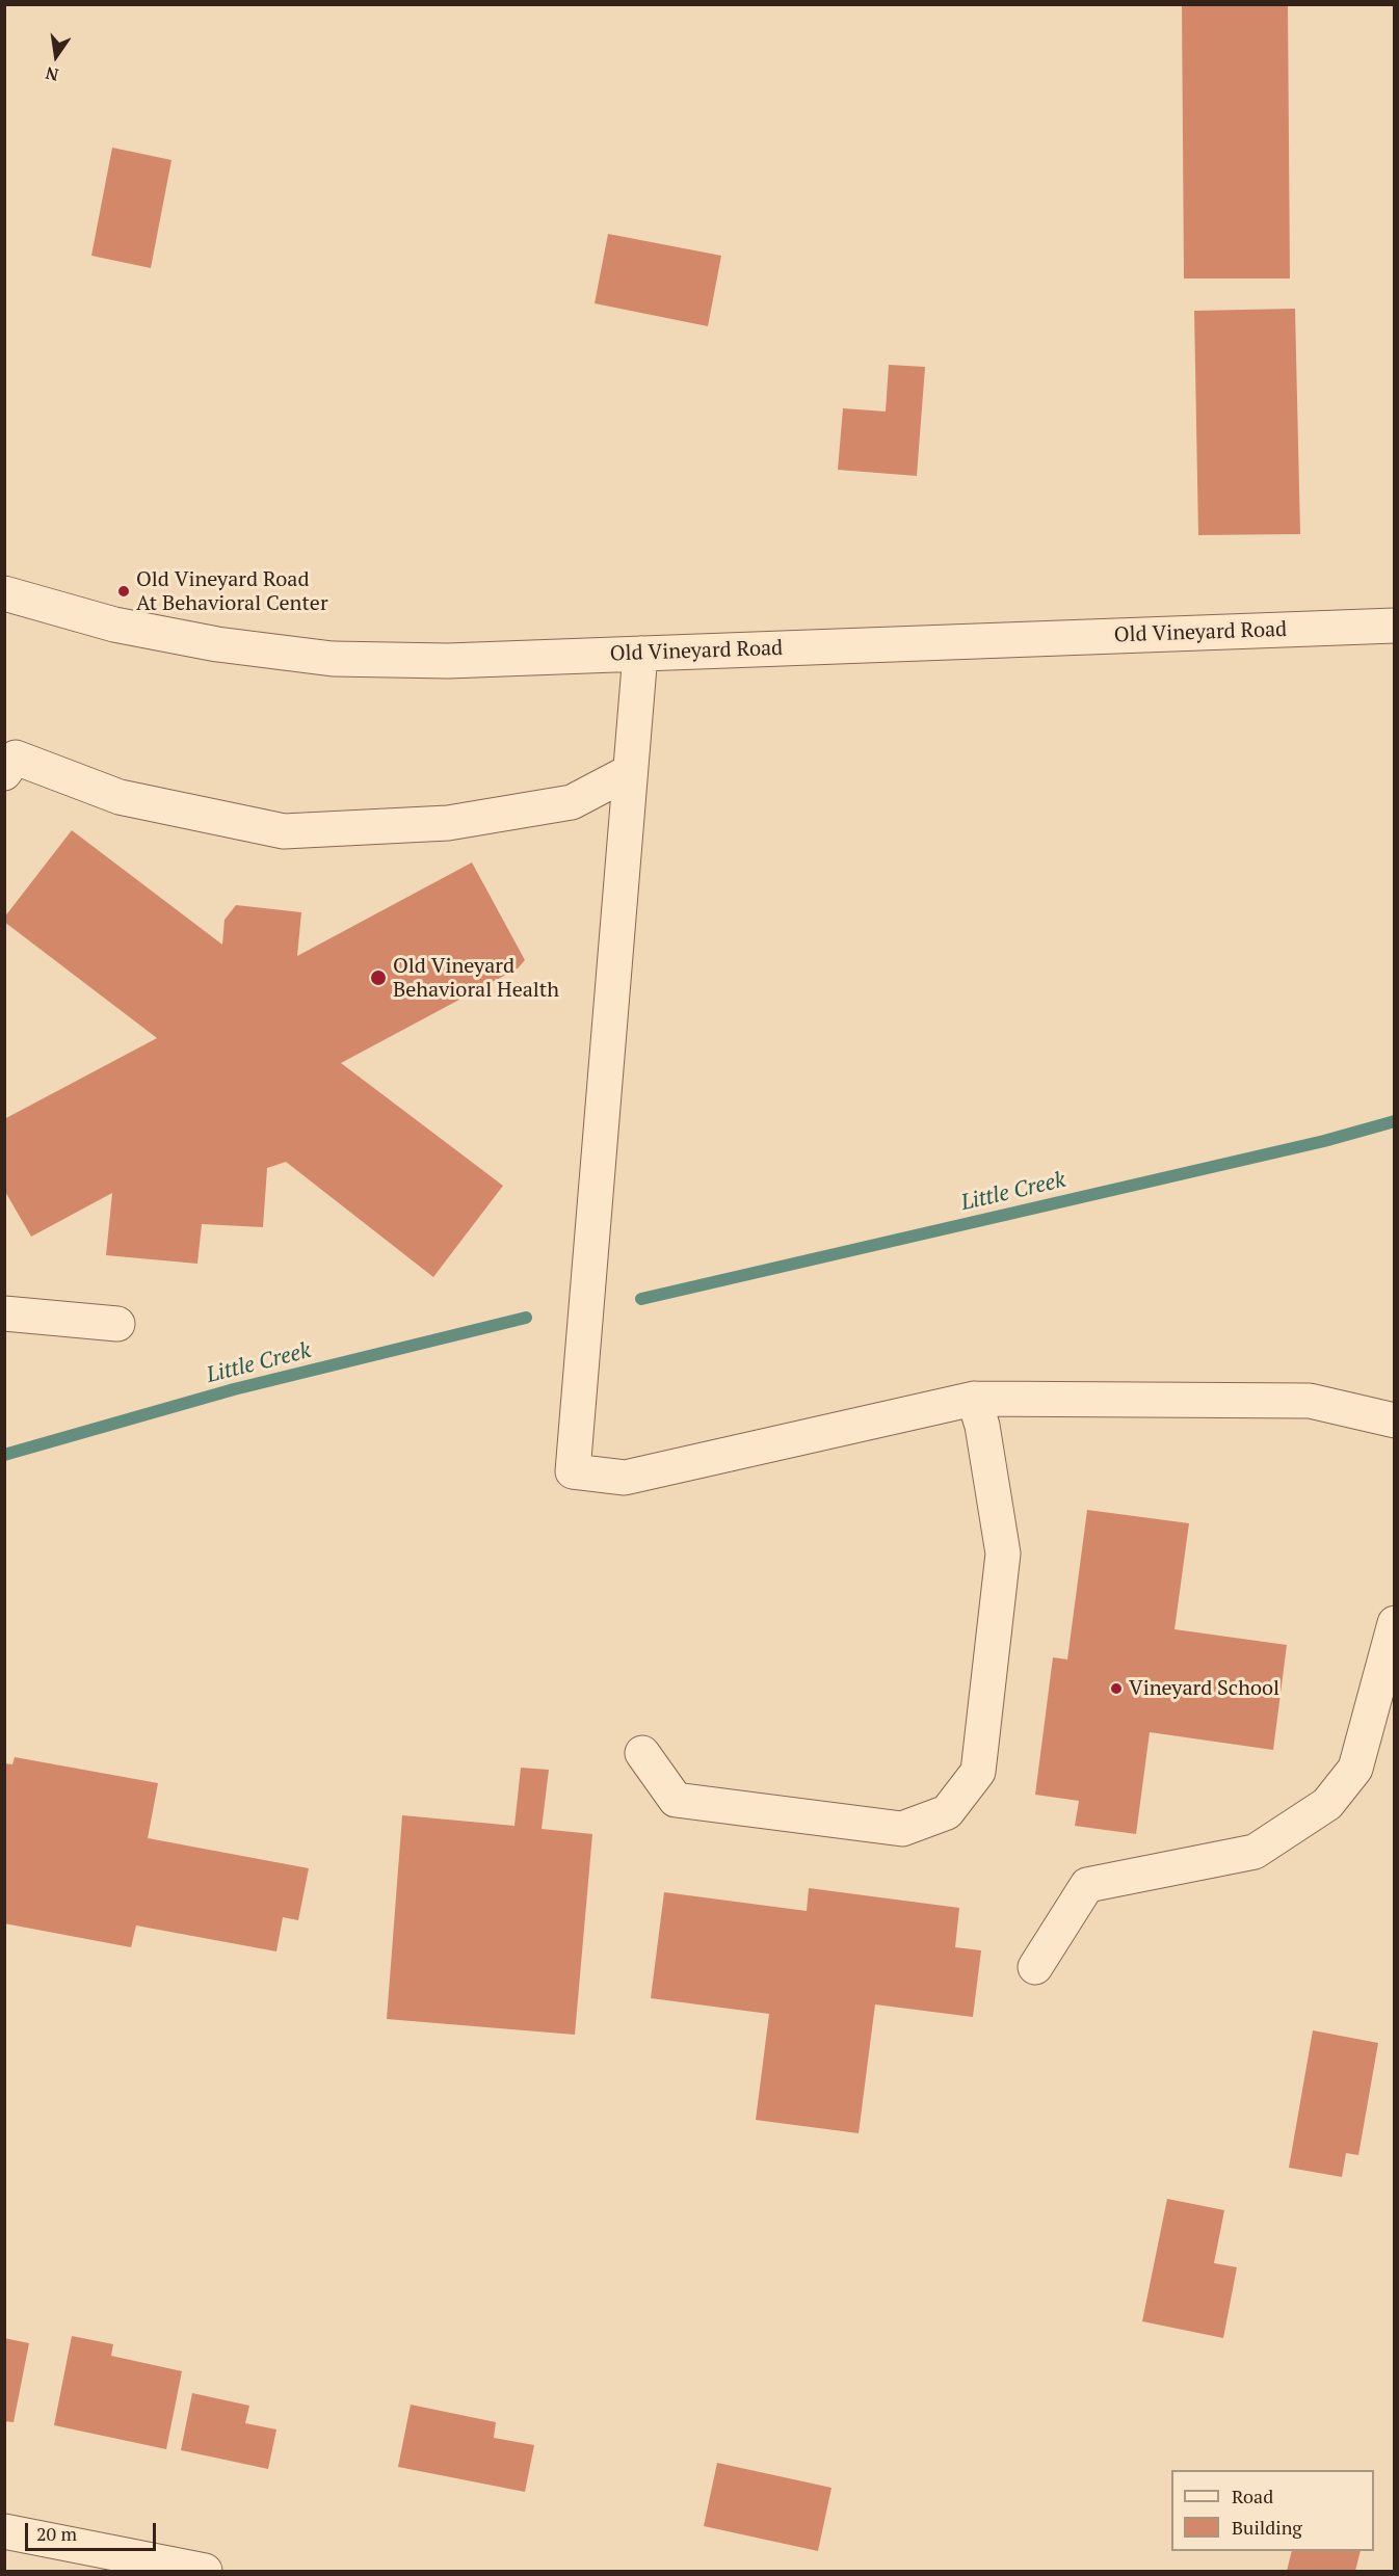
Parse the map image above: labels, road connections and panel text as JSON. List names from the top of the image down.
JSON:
{
  "streets": {
    "street": ["Old Vineyard Road"]
  },
  "water": ["Little Creek"],
  "places": ["Old Vineyard Road At Behavioral Center", "Old Vineyard Behavioral Health", "Vineyard School"],
  "legend": ["Road", "Building"],
  "scale_bar": "20 m",
  "north": "bottom"
}
